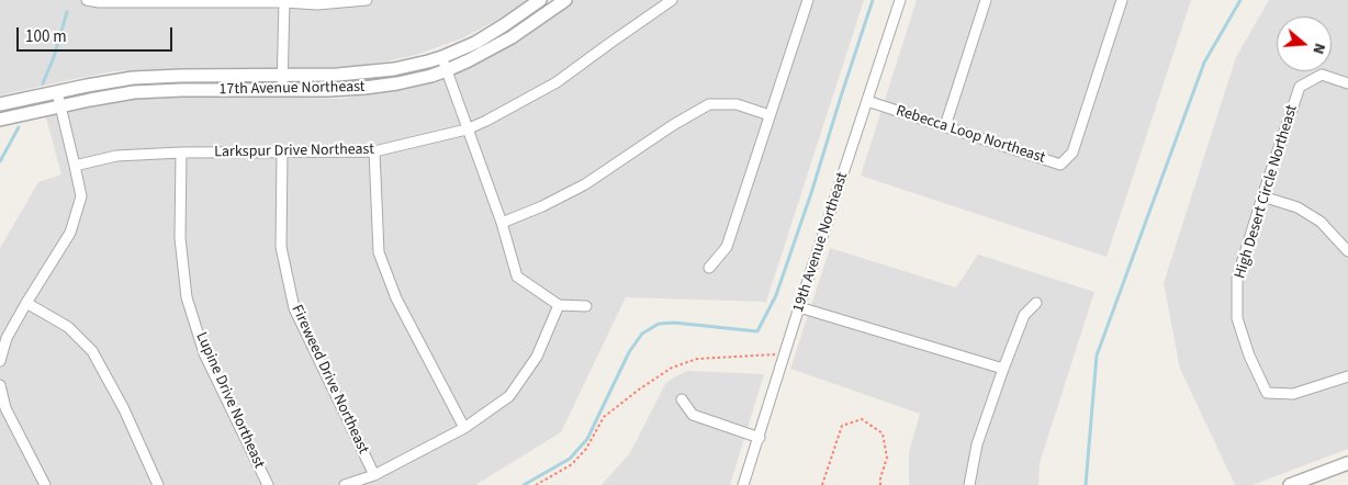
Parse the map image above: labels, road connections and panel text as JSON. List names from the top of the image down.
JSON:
{
  "streets": {
    "street": [
      "17th Avenue Northeast",
      "Rebecca Loop Northeast",
      "Larkspur Drive Northeast",
      "High Desert Circle Northeast",
      "19th Avenue Northeast",
      "Fireweed Drive Northeast",
      "Lupine Drive Northeast"
    ]
  },
  "crossings": [
    ["Rebecca Loop Northeast", "19th Avenue Northeast"],
    ["Larkspur Drive Northeast", "Fireweed Drive Northeast"],
    ["Larkspur Drive Northeast", "Lupine Drive Northeast"]
  ],
  "scale_bar": "100 m",
  "north": "right"
}
